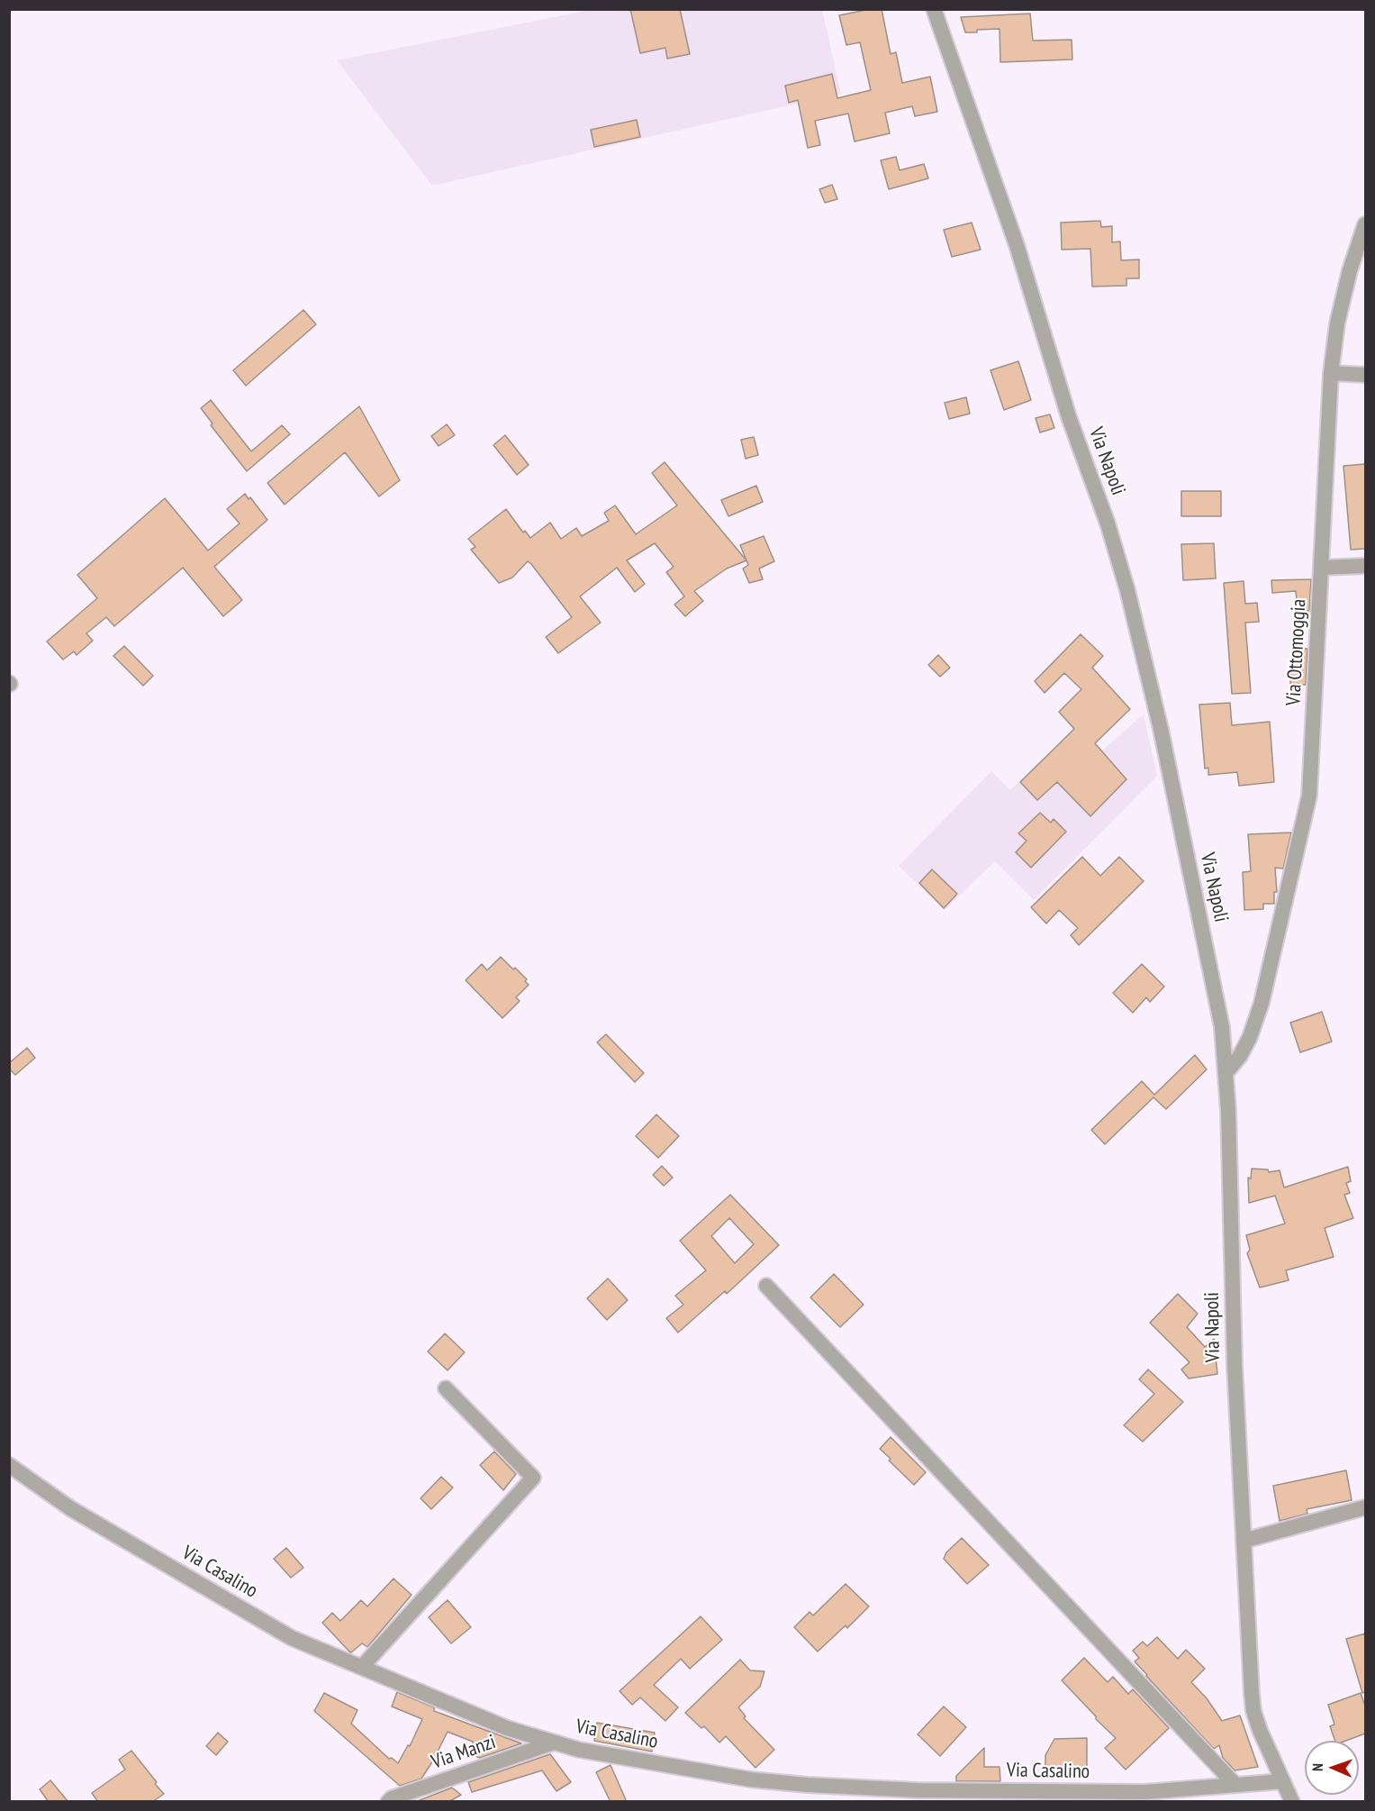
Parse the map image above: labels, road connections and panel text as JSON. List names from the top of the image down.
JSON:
{
  "streets": {
    "street": [
      "Via Napoli",
      "Via Ottomoggia",
      "Via Casalino",
      "Via Manzi"
    ]
  },
  "crossings": [
    ["Via Napoli", "Via Ottomoggia"],
    ["Via Napoli", "Via Casalino"],
    ["Via Casalino", "Via Manzi"]
  ],
  "north": "left"
}
